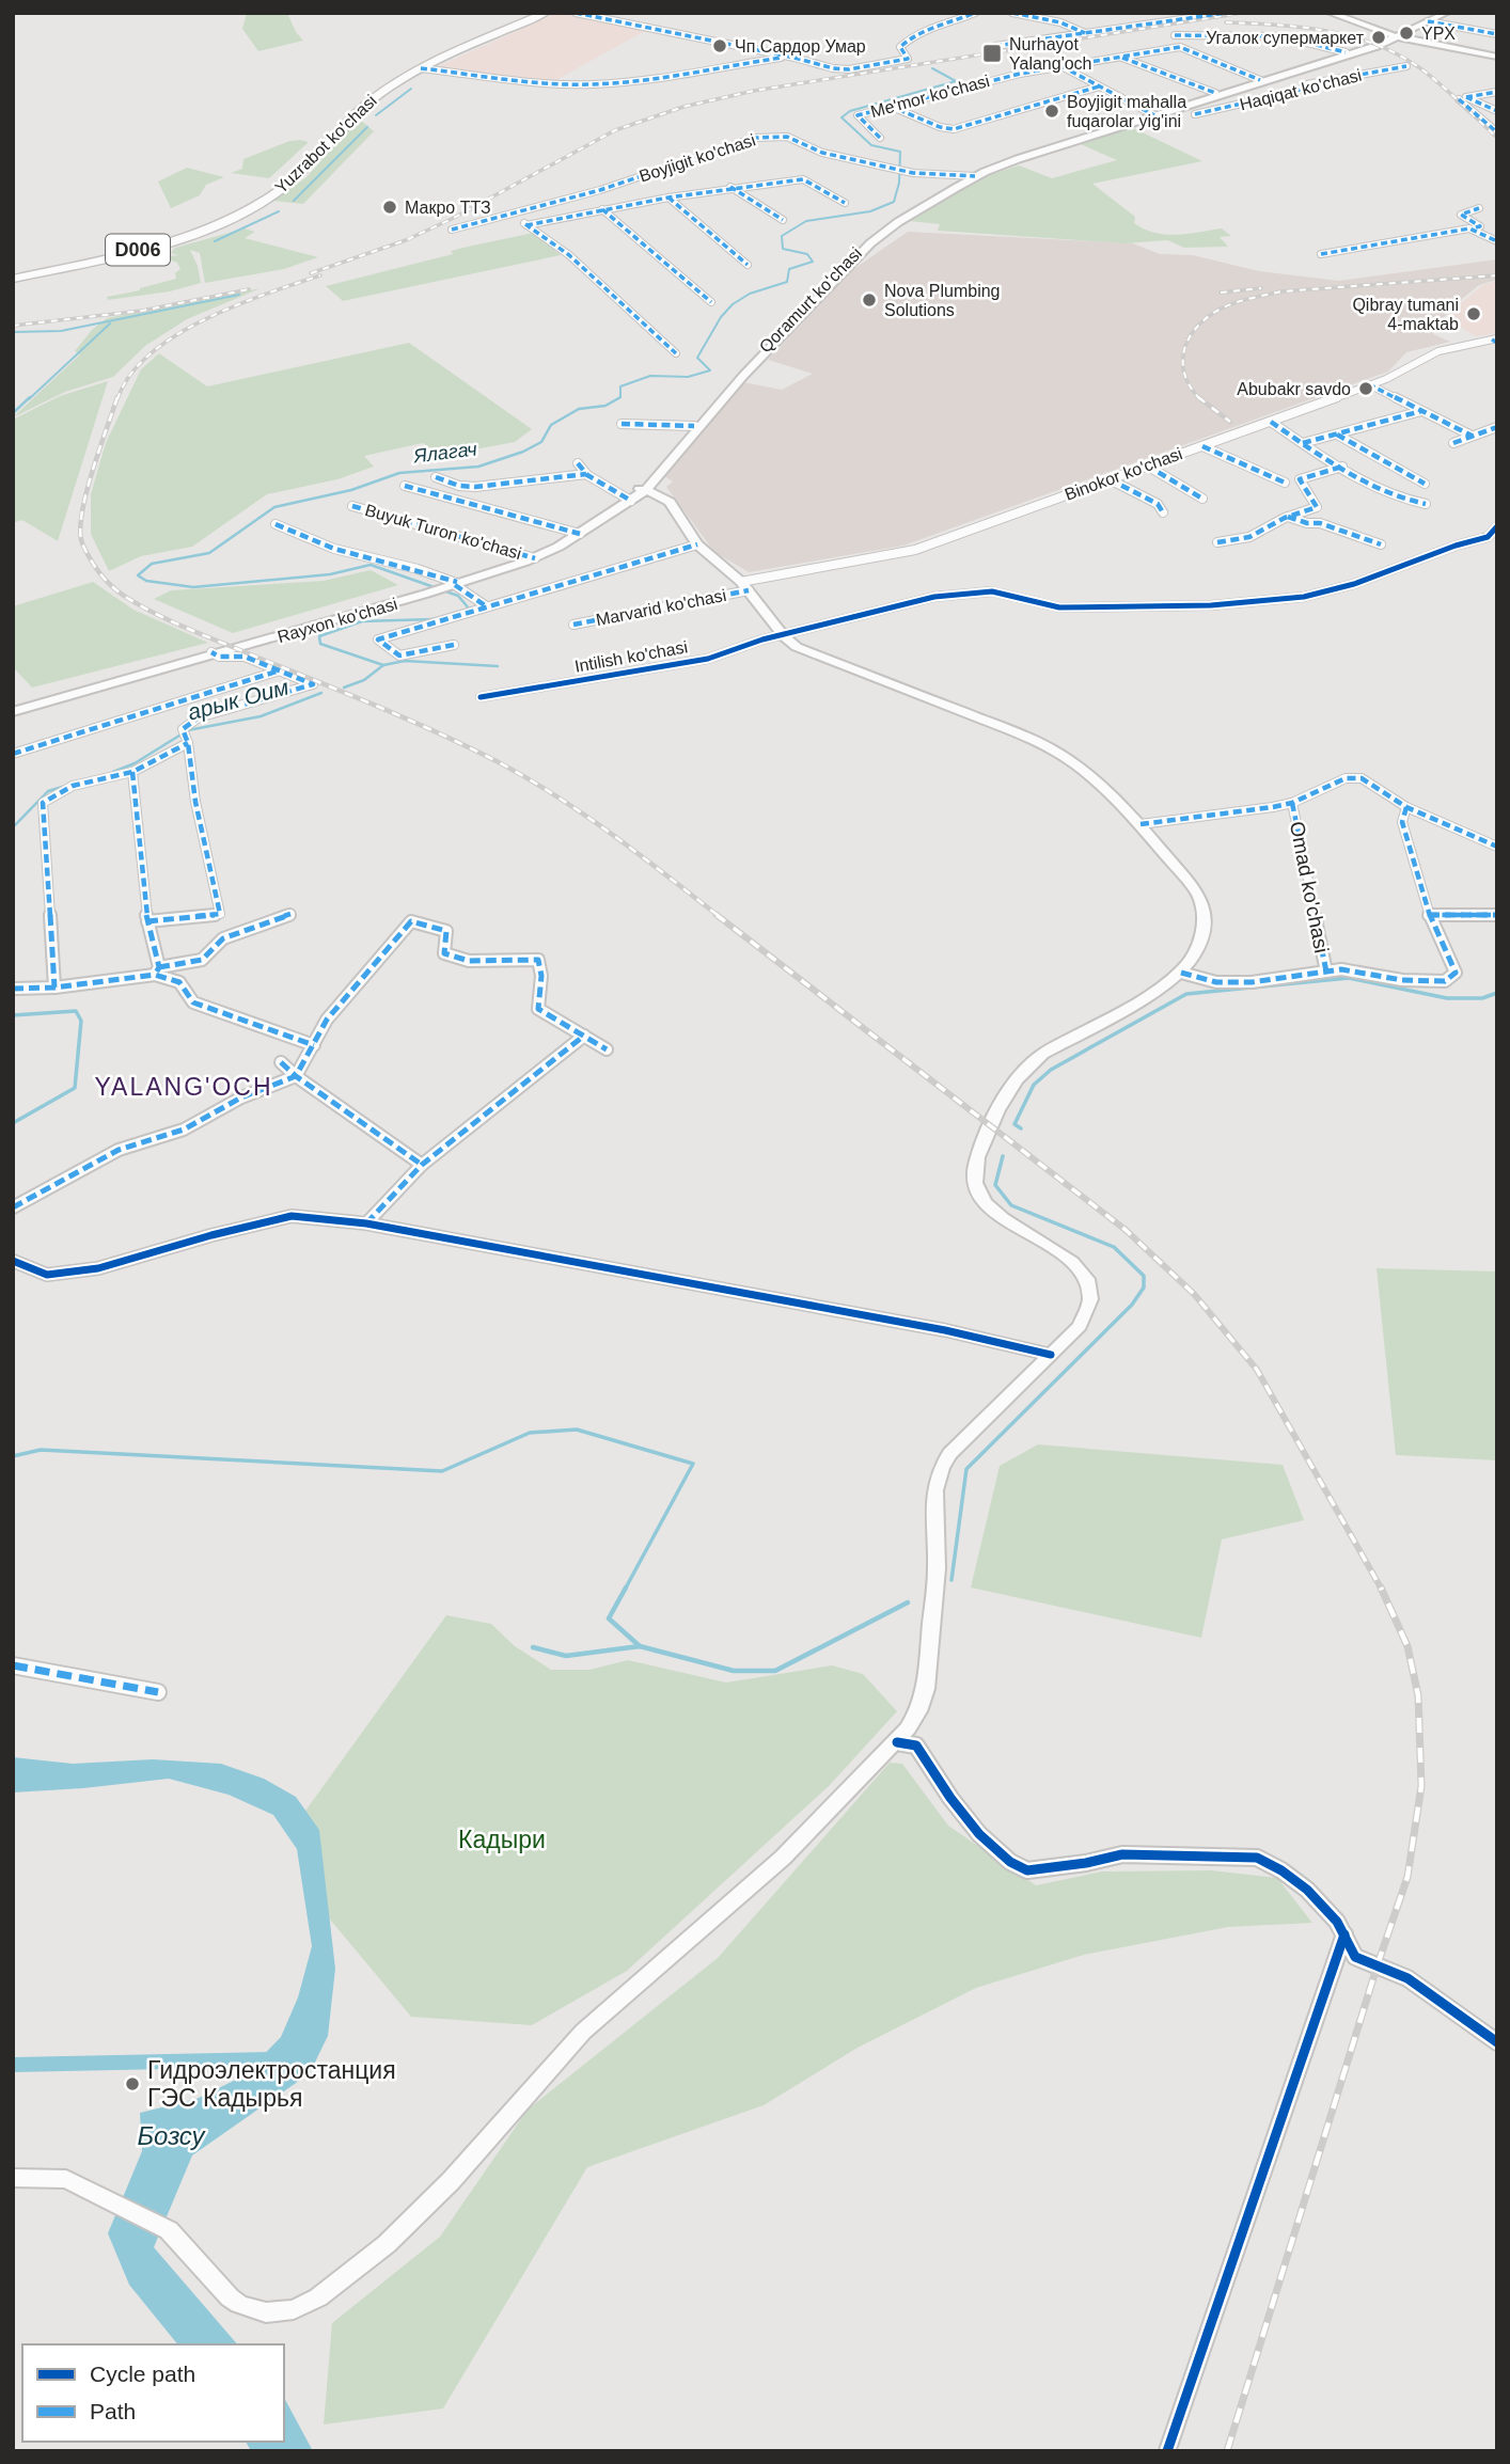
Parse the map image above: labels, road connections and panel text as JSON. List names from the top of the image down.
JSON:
{
  "streets": {
    "main road": [
      "Yuzrabot ko'chasi",
      "D006",
      "Qoramurt koʻchasi",
      "Rayxon ko'chasi"
    ],
    "street": [
      "Haqiqat ko'chasi",
      "Me'mor ko'chasi",
      "Boyjigit ko'chasi",
      "Binokor ko'chasi",
      "Buyuk Turon ko'chasi",
      "Marvarid ko'chasi",
      "Intilish ko'chasi",
      "Omad ko'chasi"
    ]
  },
  "crossings": [
    ["Me'mor ko'chasi", "Qoramurt koʻchasi"],
    ["Boyjigit ko'chasi", "Qoramurt koʻchasi"],
    ["Qoramurt koʻchasi", "Rayxon ko'chasi"],
    ["Binokor ko'chasi", "Marvarid ko'chasi"],
    ["Buyuk Turon ko'chasi", "Rayxon ko'chasi"]
  ],
  "districts": ["YALANG'OCH"],
  "water": ["Ялагач", "арык Оим", "Бозсу"],
  "parks": ["Кадыри"],
  "places": {
    "other": [
      "YPX",
      "Угалок супермаркет",
      "Чп Сардор Умар",
      "Boyjigit mahalla fuqarolar yig'ini",
      "Макро ТТЗ",
      "Nova Plumbing Solutions",
      "Qibray tumani 4-maktab",
      "Abubakr savdo",
      "Гидроэлектростанция ГЭС Кадырья"
    ],
    "transit": ["Nurhayot Yalang'och"]
  },
  "legend": ["Cycle path", "Path"]
}
